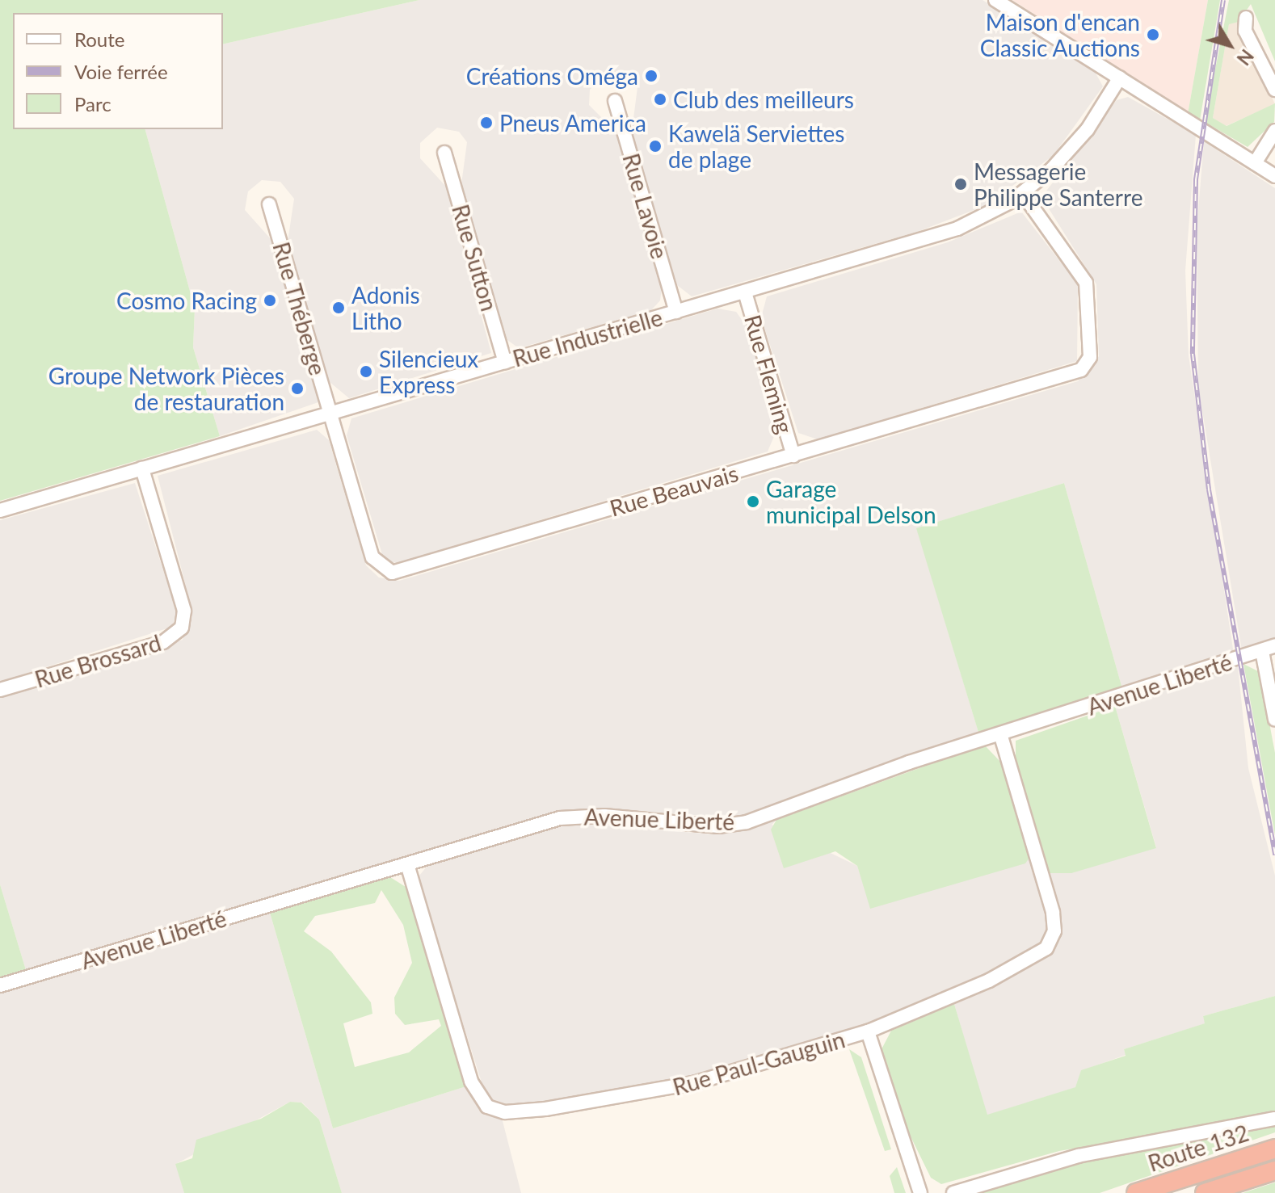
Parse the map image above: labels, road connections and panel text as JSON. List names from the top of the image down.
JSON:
{
  "streets": {
    "highway": ["Route 132"],
    "street": [
      "Rue Lavoie",
      "Rue Sutton",
      "Rue Théberge",
      "Rue Industrielle",
      "Rue Fleming",
      "Rue Beauvais",
      "Rue Brossard",
      "Avenue Liberté",
      "Rue Paul-Gauguin"
    ]
  },
  "crossings": [
    ["Rue Lavoie", "Rue Industrielle"],
    ["Rue Sutton", "Rue Industrielle"],
    ["Rue Théberge", "Rue Industrielle"],
    ["Rue Théberge", "Rue Beauvais"],
    ["Rue Industrielle", "Rue Fleming"],
    ["Rue Industrielle", "Rue Beauvais"],
    ["Rue Industrielle", "Rue Brossard"],
    ["Rue Fleming", "Rue Beauvais"],
    ["Avenue Liberté", "Rue Paul-Gauguin"]
  ],
  "places": [
    "Maison d'encan Classic Auctions",
    "Créations Oméga",
    "Club des meilleurs",
    "Pneus America",
    "Kawelä Serviettes de plage",
    "Messagerie Philippe Santerre",
    "Cosmo Racing",
    "Adonis Litho",
    "Silencieux Express",
    "Groupe Network Pièces de restauration",
    "Garage municipal Delson"
  ],
  "legend": ["Route", "Voie ferrée", "Parc"],
  "north": "bottom right"
}
